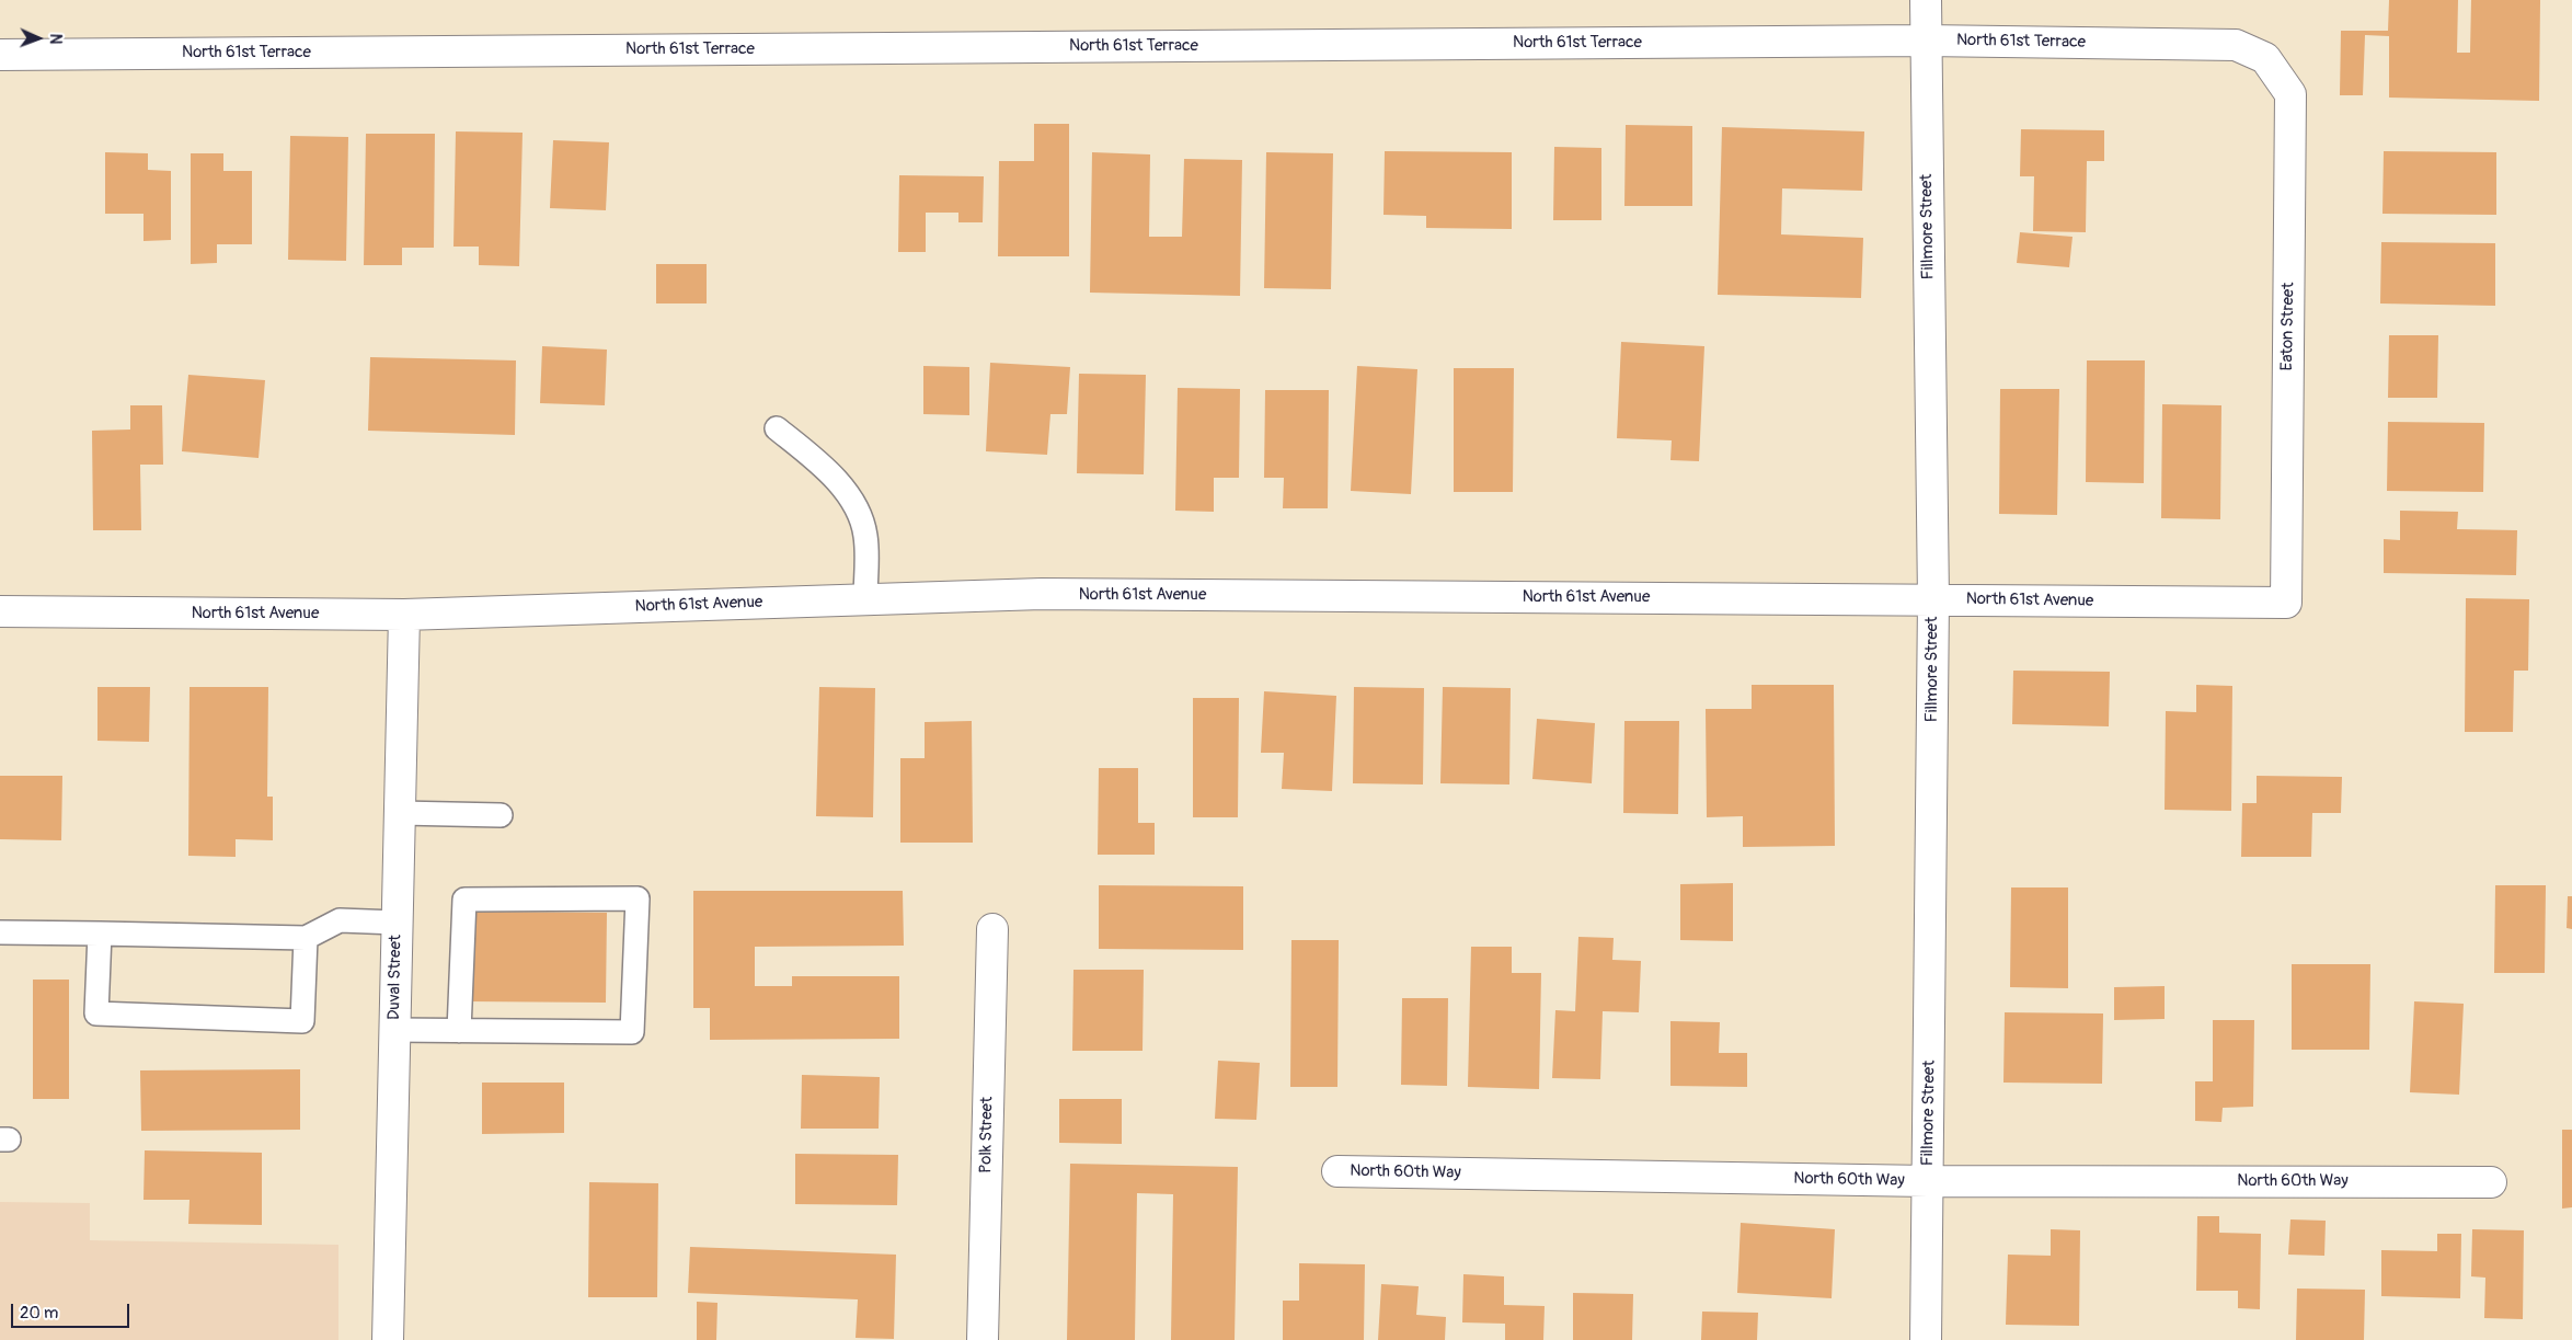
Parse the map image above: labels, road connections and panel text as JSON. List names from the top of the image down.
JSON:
{
  "streets": {
    "street": [
      "North 61st Terrace",
      "Fillmore Street",
      "Eaton Street",
      "North 61st Avenue",
      "Duval Street",
      "Polk Street",
      "North 60th Way"
    ]
  },
  "crossings": [
    ["North 61st Terrace", "Fillmore Street"],
    ["North 61st Terrace", "Eaton Street"],
    ["Fillmore Street", "North 61st Avenue"],
    ["Fillmore Street", "North 60th Way"],
    ["Eaton Street", "North 61st Avenue"],
    ["North 61st Avenue", "Duval Street"]
  ],
  "scale_bar": "20 m",
  "north": "right"
}
